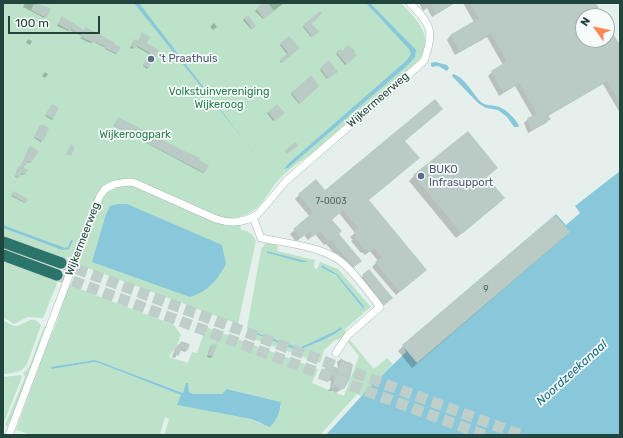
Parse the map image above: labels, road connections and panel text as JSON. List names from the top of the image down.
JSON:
{
  "streets": {
    "street": ["Wijkermeerweg"]
  },
  "water": ["Noordzeekanaal"],
  "parks": ["Volkstuinvereniging Wijkeroog", "Wijkeroogpark"],
  "places": ["'t Praathuis", "BUKO Infrasupport"],
  "house_numbers": ["7-0003", "9"],
  "scale_bar": "100 m",
  "north": "top left"
}
